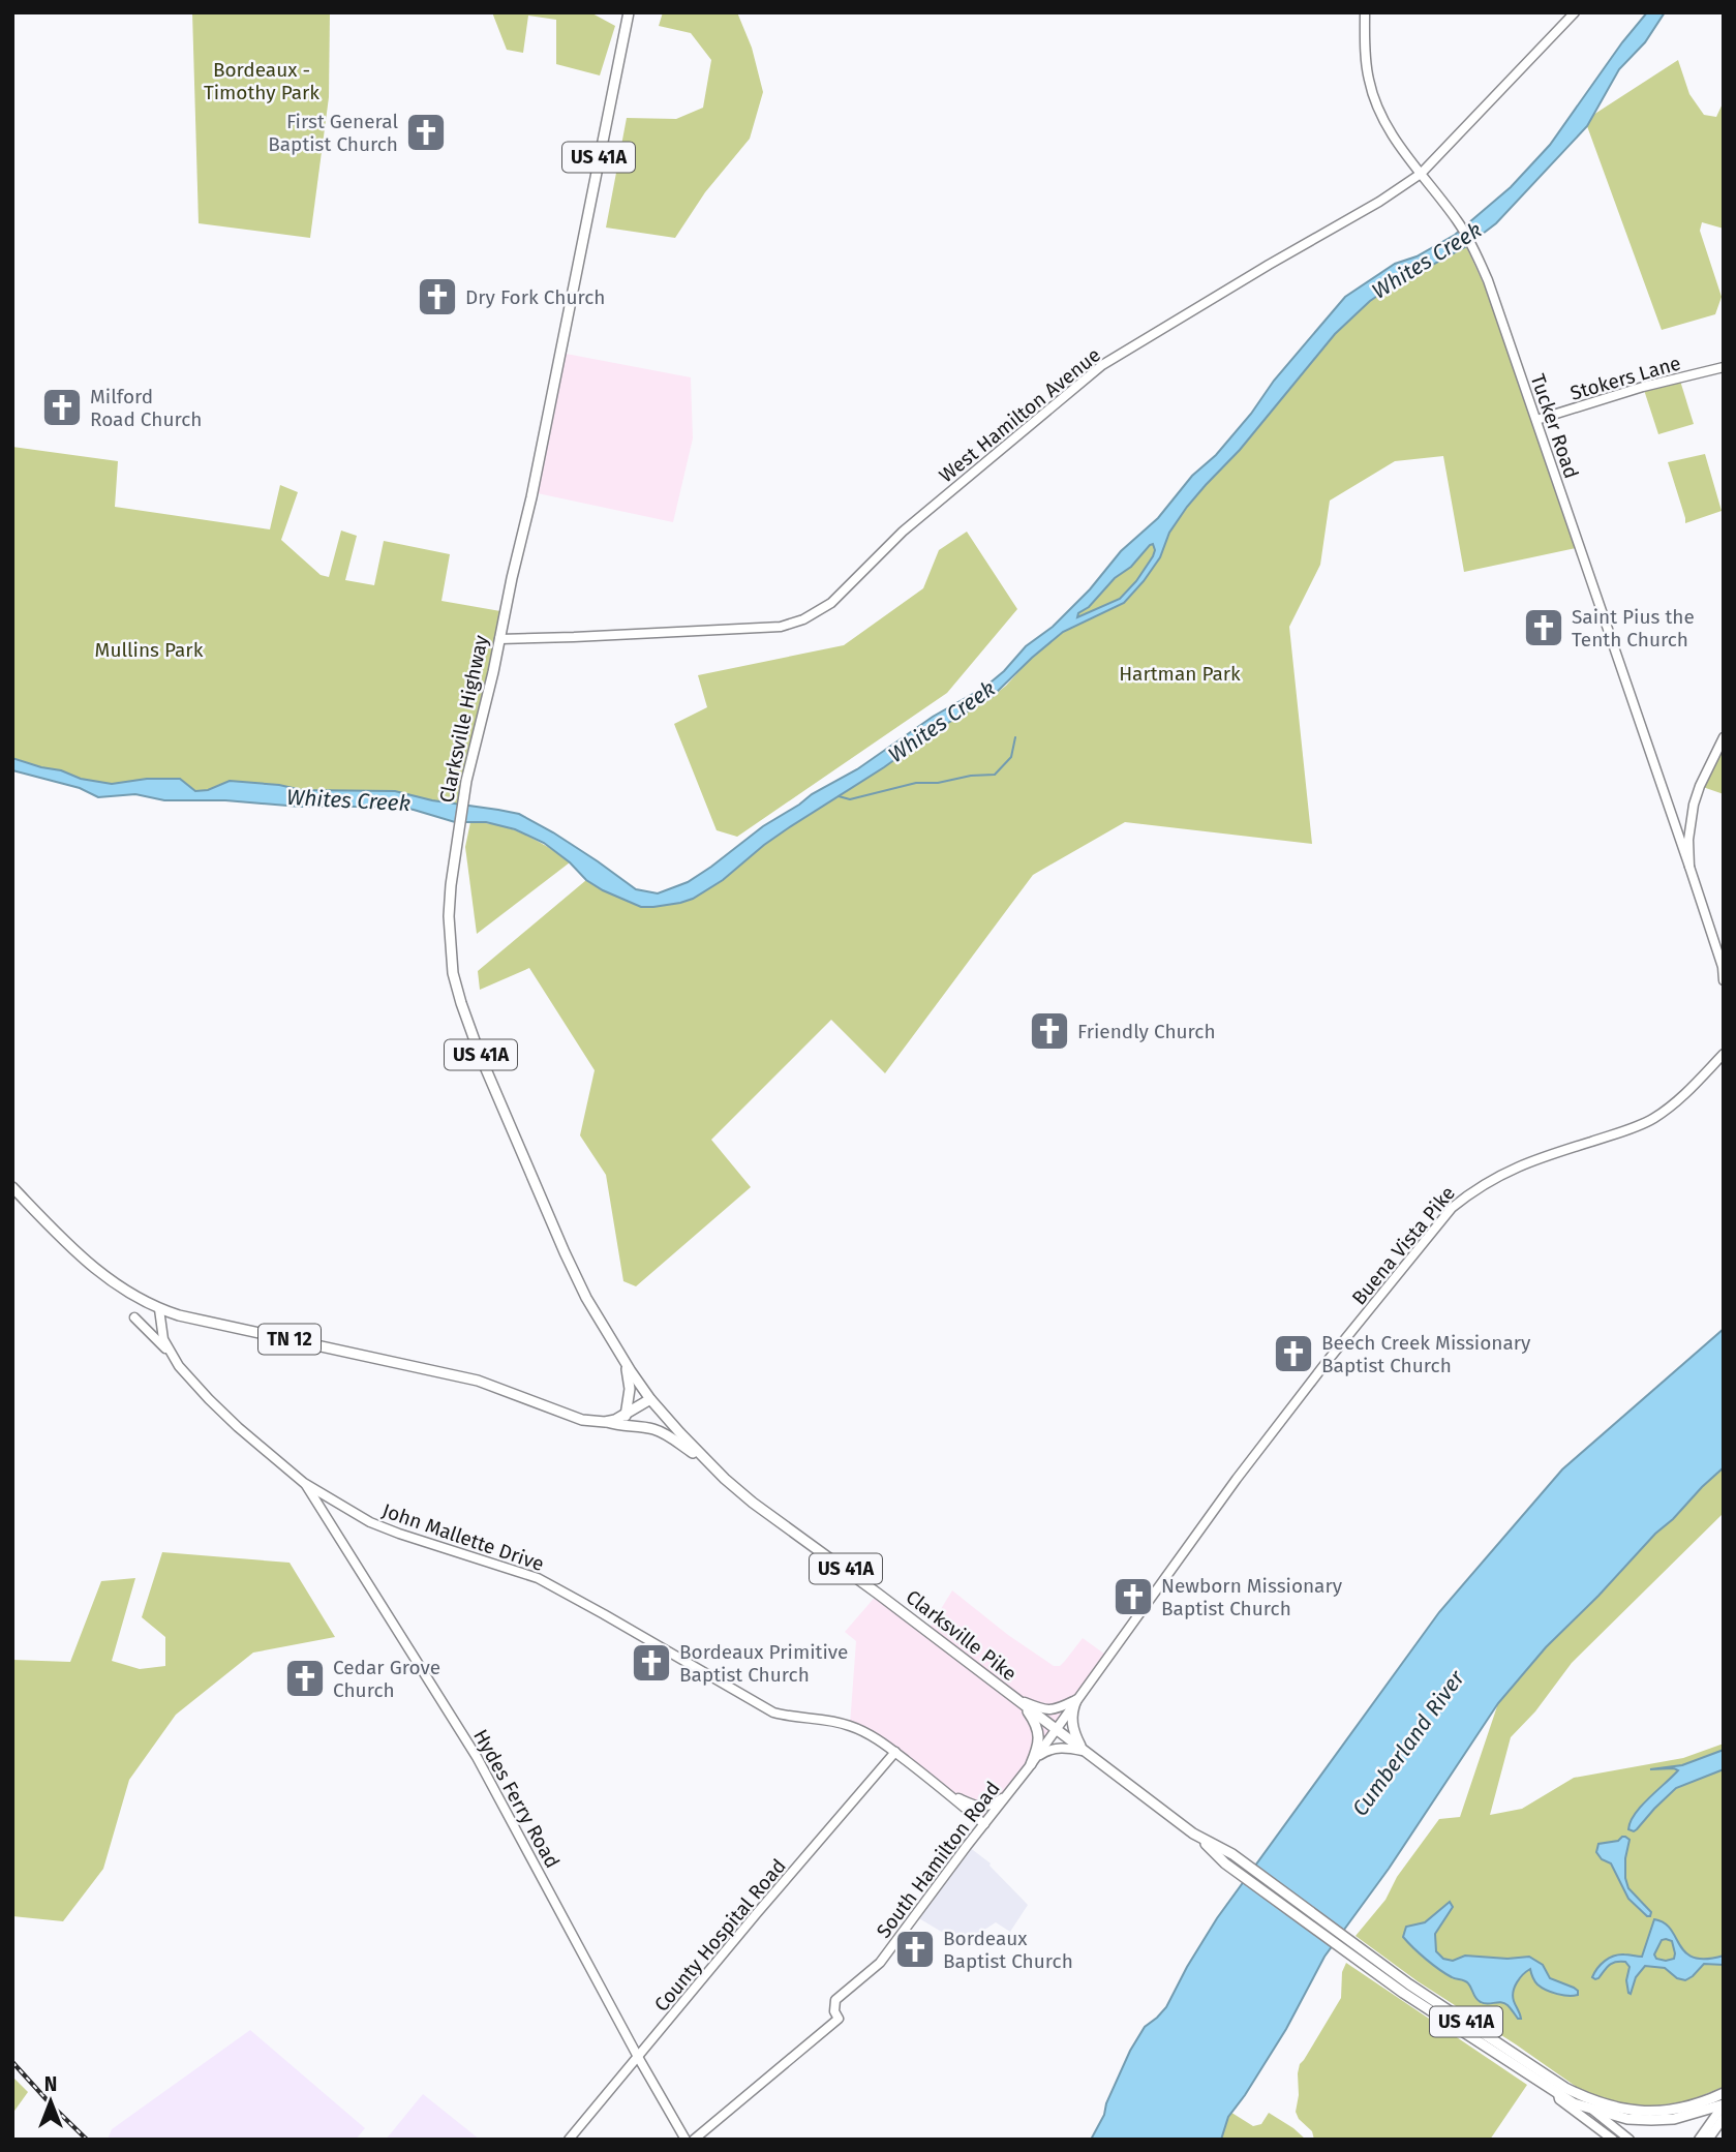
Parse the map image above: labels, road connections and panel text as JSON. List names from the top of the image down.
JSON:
{
  "streets": {
    "main road": [
      "US 41A",
      "Clarksville Highway",
      "TN 12",
      "Clarksville Pike"
    ],
    "street": [
      "Stokers Lane",
      "West Hamilton Avenue",
      "Tucker Road",
      "Buena Vista Pike",
      "John Mallette Drive",
      "Hydes Ferry Road",
      "South Hamilton Road",
      "County Hospital Road"
    ]
  },
  "crossings": [
    ["US 41A", "Clarksville Pike"],
    ["Stokers Lane", "Tucker Road"],
    ["West Hamilton Avenue", "Tucker Road"],
    ["West Hamilton Avenue", "Clarksville Highway"],
    ["Clarksville Highway", "TN 12"],
    ["Clarksville Highway", "Clarksville Pike"],
    ["Buena Vista Pike", "Clarksville Pike"],
    ["Buena Vista Pike", "South Hamilton Road"],
    ["TN 12", "Clarksville Pike"],
    ["John Mallette Drive", "Hydes Ferry Road"],
    ["John Mallette Drive", "South Hamilton Road"],
    ["John Mallette Drive", "County Hospital Road"],
    ["Clarksville Pike", "South Hamilton Road"],
    ["Hydes Ferry Road", "County Hospital Road"]
  ],
  "water": ["Whites Creek", "Cumberland River"],
  "parks": ["Bordeaux - Timothy Park", "Mullins Park", "Hartman Park"],
  "places": {
    "church": [
      "First General Baptist Church",
      "Dry Fork Church",
      "Milford Road Church",
      "Saint Pius the Tenth Church",
      "Friendly Church",
      "Beech Creek Missionary Baptist Church",
      "Newborn Missionary Baptist Church",
      "Bordeaux Primitive Baptist Church",
      "Cedar Grove Church",
      "Bordeaux Baptist Church"
    ]
  },
  "north": "top"
}
